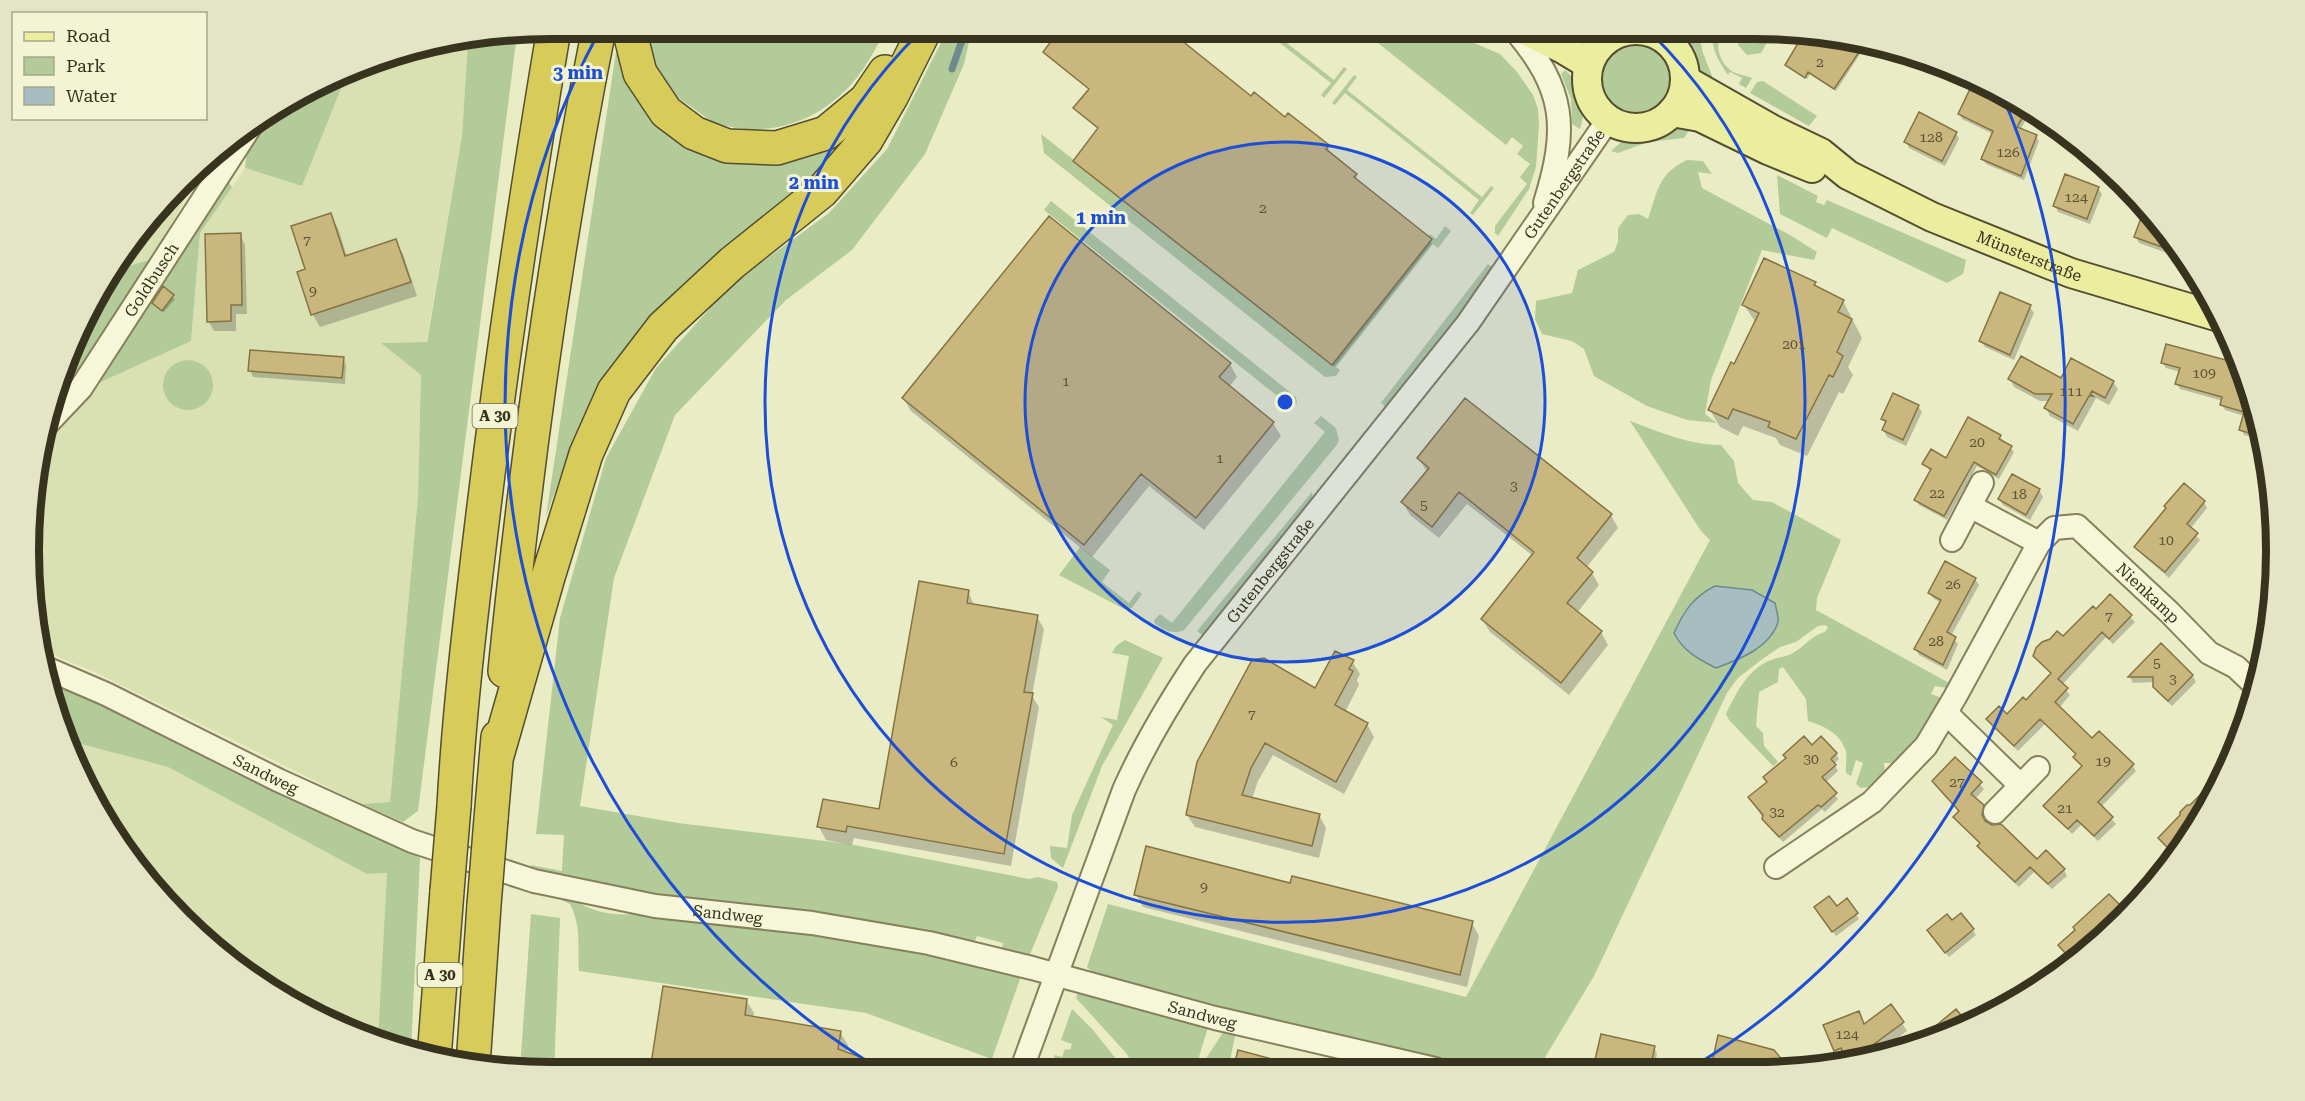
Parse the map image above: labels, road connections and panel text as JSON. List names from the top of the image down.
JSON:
{
  "streets": {
    "highway": ["A 30"],
    "main road": ["Münsterstraße"],
    "street": [
      "Gutenbergstraße",
      "Goldbusch",
      "Nienkamp",
      "Sandweg"
    ]
  },
  "crossings": [
    ["Gutenbergstraße", "Sandweg"]
  ],
  "house_numbers": [
    "2",
    "128",
    "126",
    "124",
    "2",
    "7",
    "9",
    "201",
    "109",
    "1",
    "111",
    "20",
    "1",
    "3",
    "22",
    "18",
    "5",
    "10",
    "26",
    "7",
    "28",
    "5",
    "3",
    "7",
    "30",
    "19",
    "6",
    "27",
    "21",
    "32",
    "9",
    "124"
  ],
  "legend": ["Road", "Park", "Water"],
  "rings": ["3 min", "2 min", "1 min"]
}
